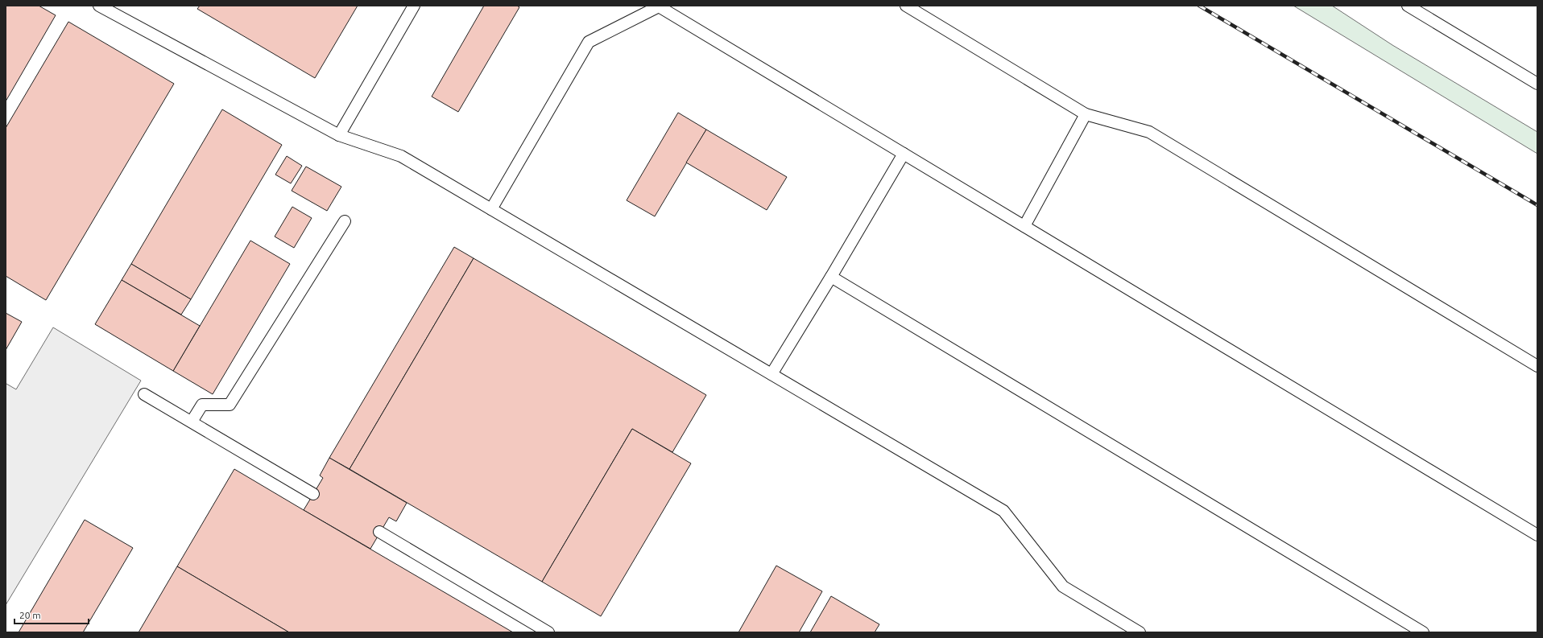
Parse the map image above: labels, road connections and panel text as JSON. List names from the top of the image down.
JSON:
{
  "scale_bar": "20 m"
}
